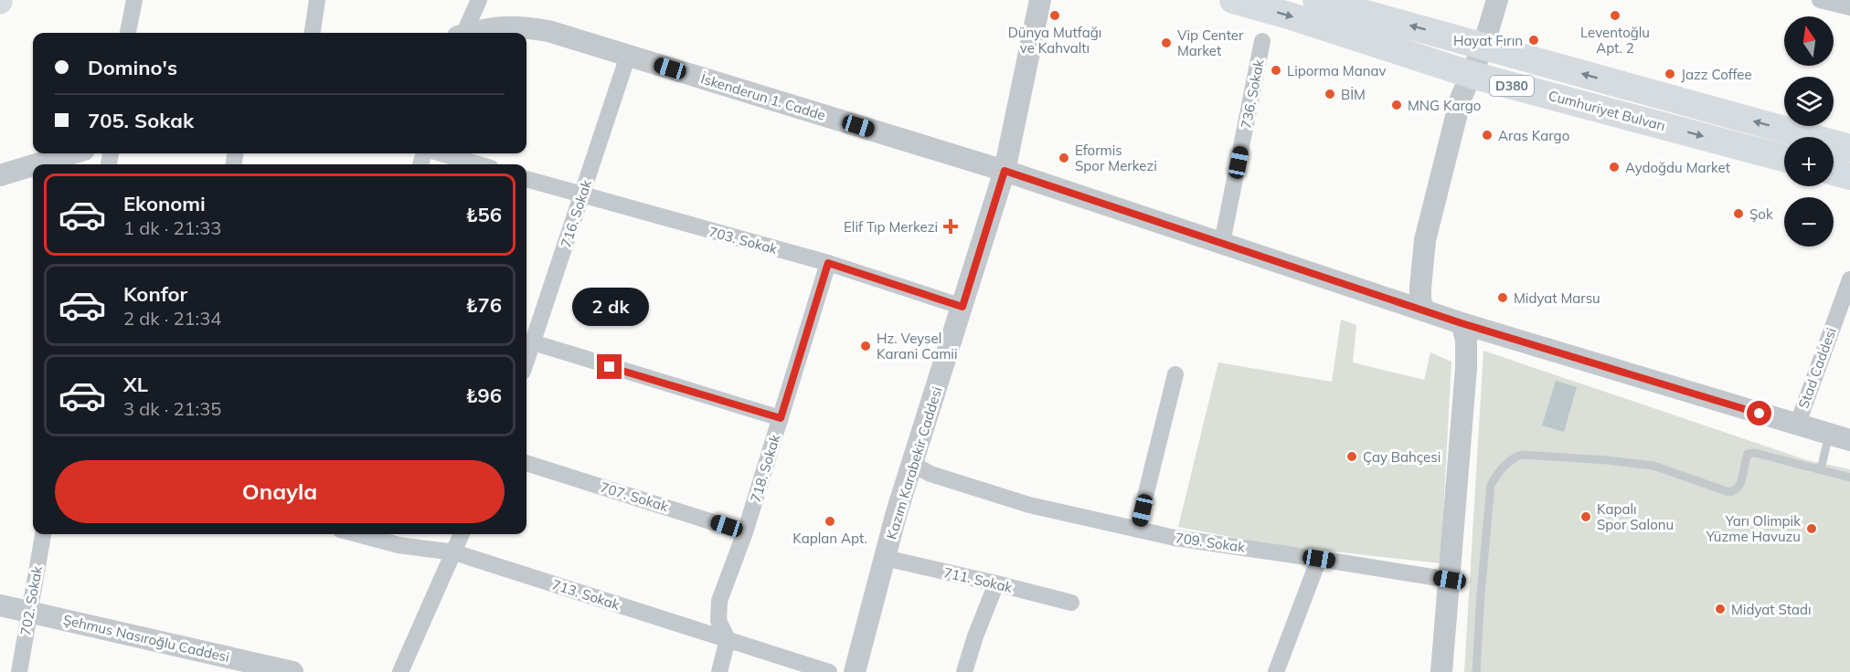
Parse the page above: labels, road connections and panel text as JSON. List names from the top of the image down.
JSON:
{
  "streets": {
    "main road": ["D380", "Cumhuriyet Bulvarı"],
    "street": [
      "736. Sokak",
      "İskenderun 1. Cadde",
      "716. Sokak",
      "703. Sokak",
      "Stad Caddesi",
      "Kazım Karabekir Caddesi",
      "718. Sokak",
      "707. Sokak",
      "709. Sokak",
      "711. Sokak",
      "713. Sokak",
      "702. Sokak",
      "Şehmus Nasıroğlu Caddesi"
    ]
  },
  "crossings": [
    ["736. Sokak", "İskenderun 1. Cadde"],
    ["İskenderun 1. Cadde", "716. Sokak"],
    ["İskenderun 1. Cadde", "Stad Caddesi"],
    ["İskenderun 1. Cadde", "Kazım Karabekir Caddesi"],
    ["716. Sokak", "703. Sokak"],
    ["703. Sokak", "Kazım Karabekir Caddesi"],
    ["703. Sokak", "718. Sokak"],
    ["Kazım Karabekir Caddesi", "709. Sokak"],
    ["Kazım Karabekir Caddesi", "711. Sokak"],
    ["718. Sokak", "707. Sokak"],
    ["718. Sokak", "713. Sokak"],
    ["702. Sokak", "Şehmus Nasıroğlu Caddesi"]
  ],
  "places": {
    "other": [
      "Dünya Mutfağı ve Kahvaltı",
      "Leventoğlu Apt. 2",
      "Hayat Fırın",
      "Vip Center Market",
      "Liporma Manav",
      "Jazz Coffee",
      "BİM",
      "MNG Kargo",
      "Aras Kargo",
      "Eformis Spor Merkezi",
      "Aydoğdu Market",
      "Şok",
      "Midyat Marsu",
      "Hz. Veysel Karani Camii",
      "Çay Bahçesi",
      "Kapalı Spor Salonu",
      "Kaplan Apt.",
      "Yarı Olimpik Yüzme Havuzu",
      "Midyat Stadı"
    ],
    "health": ["Elif Tıp Merkezi"]
  },
  "north": "top",
  "page": {
    "map_buttons": ["+", "−"],
    "banner": ["Domino's", "705. Sokak"],
    "list": [
      {
        "name": "Ekonomi",
        "note": "1 dk · 21:33",
        "value": "₺56"
      },
      {
        "name": "Konfor",
        "note": "2 dk · 21:34",
        "value": "₺76"
      },
      {
        "name": "XL",
        "note": "3 dk · 21:35",
        "value": "₺96"
      }
    ],
    "bubble": "2 dk",
    "buttons": "Onayla"
  }
}
